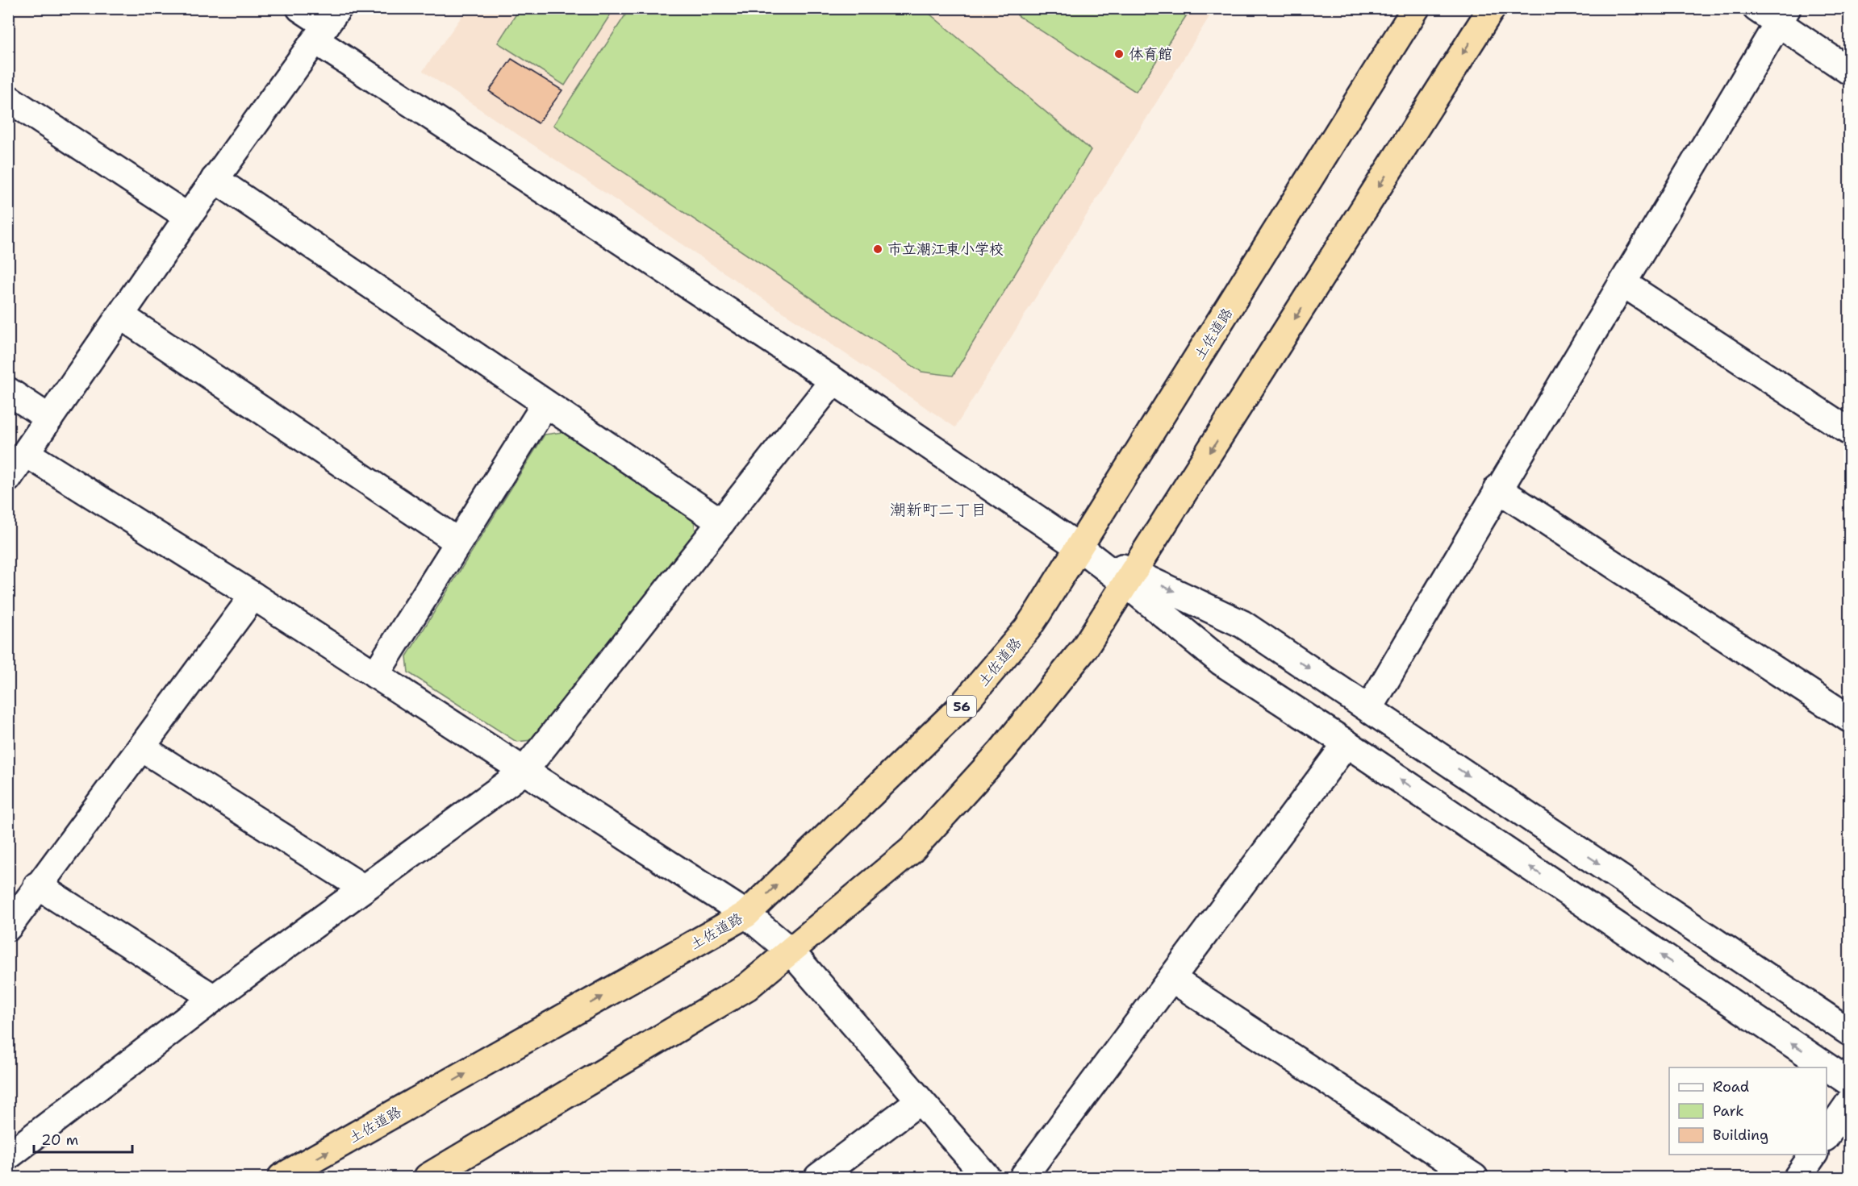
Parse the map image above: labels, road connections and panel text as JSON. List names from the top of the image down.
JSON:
{
  "streets": {
    "highway": ["土佐道路", "56"]
  },
  "districts": ["潮新町二丁目"],
  "places": ["体育館", "市立潮江東小学校"],
  "legend": ["Road", "Park", "Building"],
  "scale_bar": "20 m"
}
